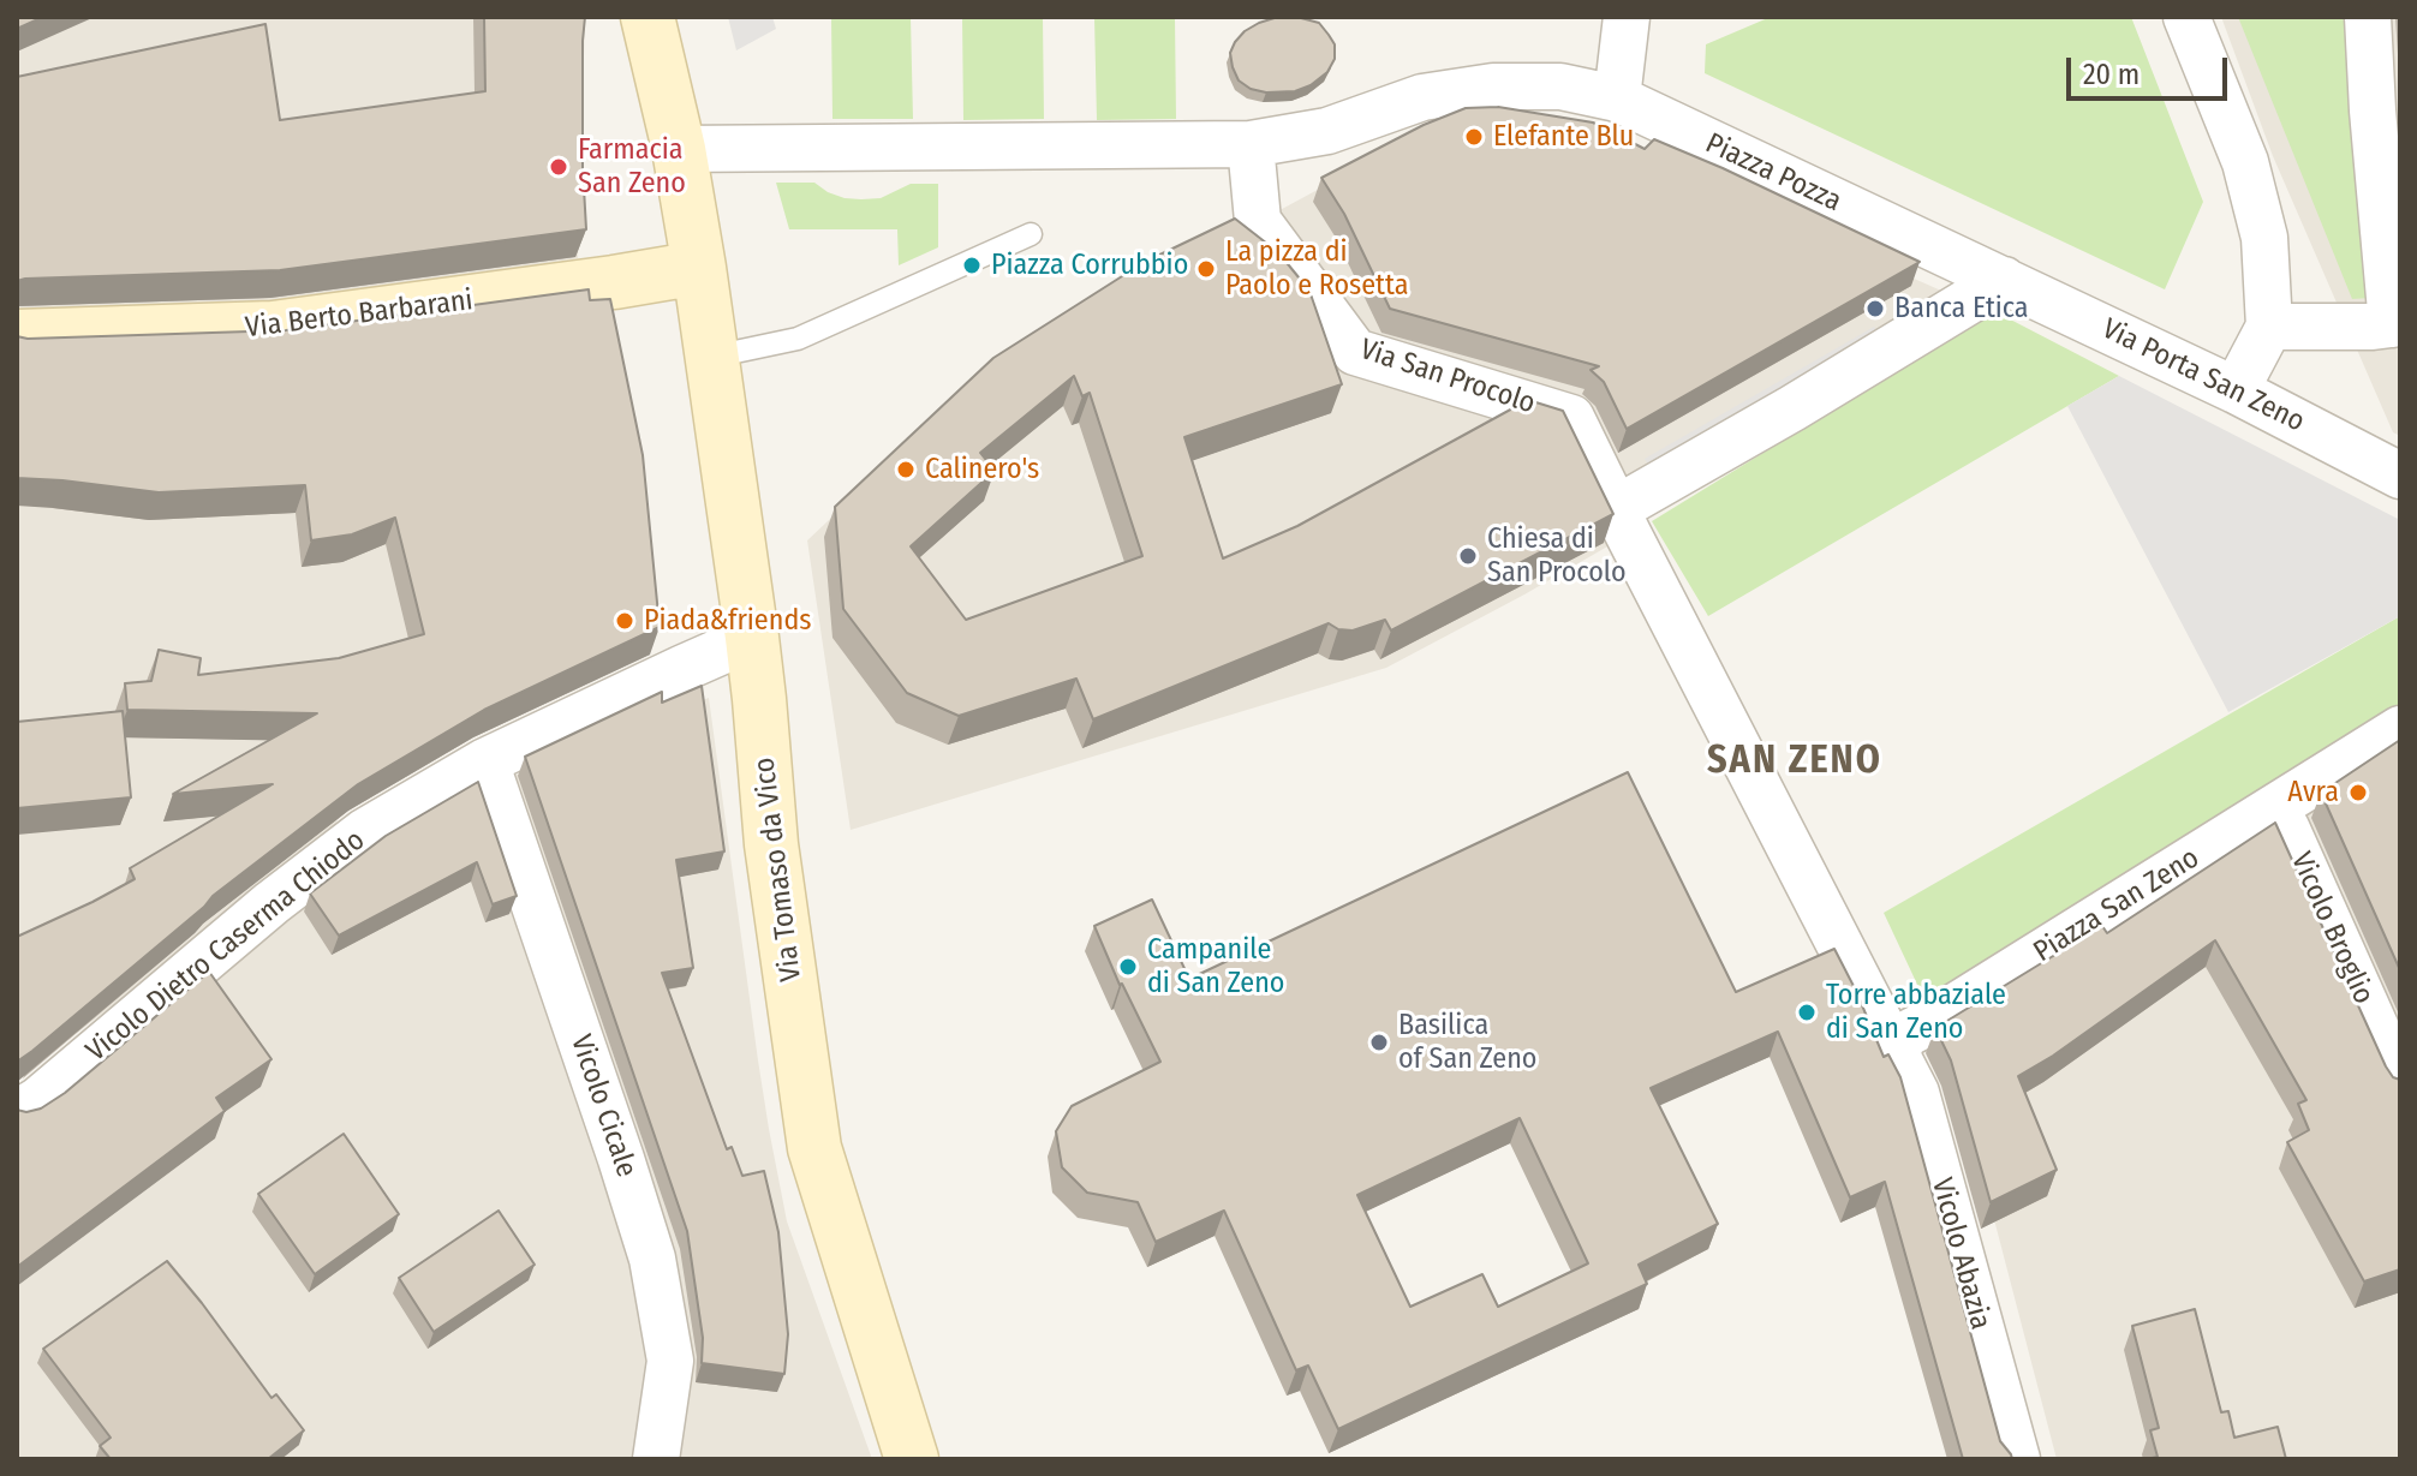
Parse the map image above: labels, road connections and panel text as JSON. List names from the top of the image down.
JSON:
{
  "streets": {
    "street": [
      "Piazza Pozza",
      "Via Berto Barbarani",
      "Via Porta San Zeno",
      "Via San Procolo",
      "Via Tomaso da Vico",
      "Piazza San Zeno",
      "Vicolo Broglio",
      "Vicolo Dietro Caserma Chiodo",
      "Vicolo Cicale",
      "Vicolo Abazia"
    ]
  },
  "crossings": [
    ["Piazza Pozza", "Via Porta San Zeno"],
    ["Via Berto Barbarani", "Via Tomaso da Vico"],
    ["Via Tomaso da Vico", "Vicolo Dietro Caserma Chiodo"],
    ["Piazza San Zeno", "Vicolo Abazia"],
    ["Vicolo Dietro Caserma Chiodo", "Vicolo Cicale"]
  ],
  "districts": ["SAN ZENO"],
  "places": [
    "Elefante Blu",
    "Farmacia San Zeno",
    "Piazza Corrubbio",
    "La pizza di Paolo e Rosetta",
    "Banca Etica",
    "Calinero's",
    "Chiesa di San Procolo",
    "Piada&friends",
    "Avra",
    "Campanile di San Zeno",
    "Torre abbaziale di San Zeno",
    "Basilica of San Zeno"
  ],
  "scale_bar": "20 m"
}
